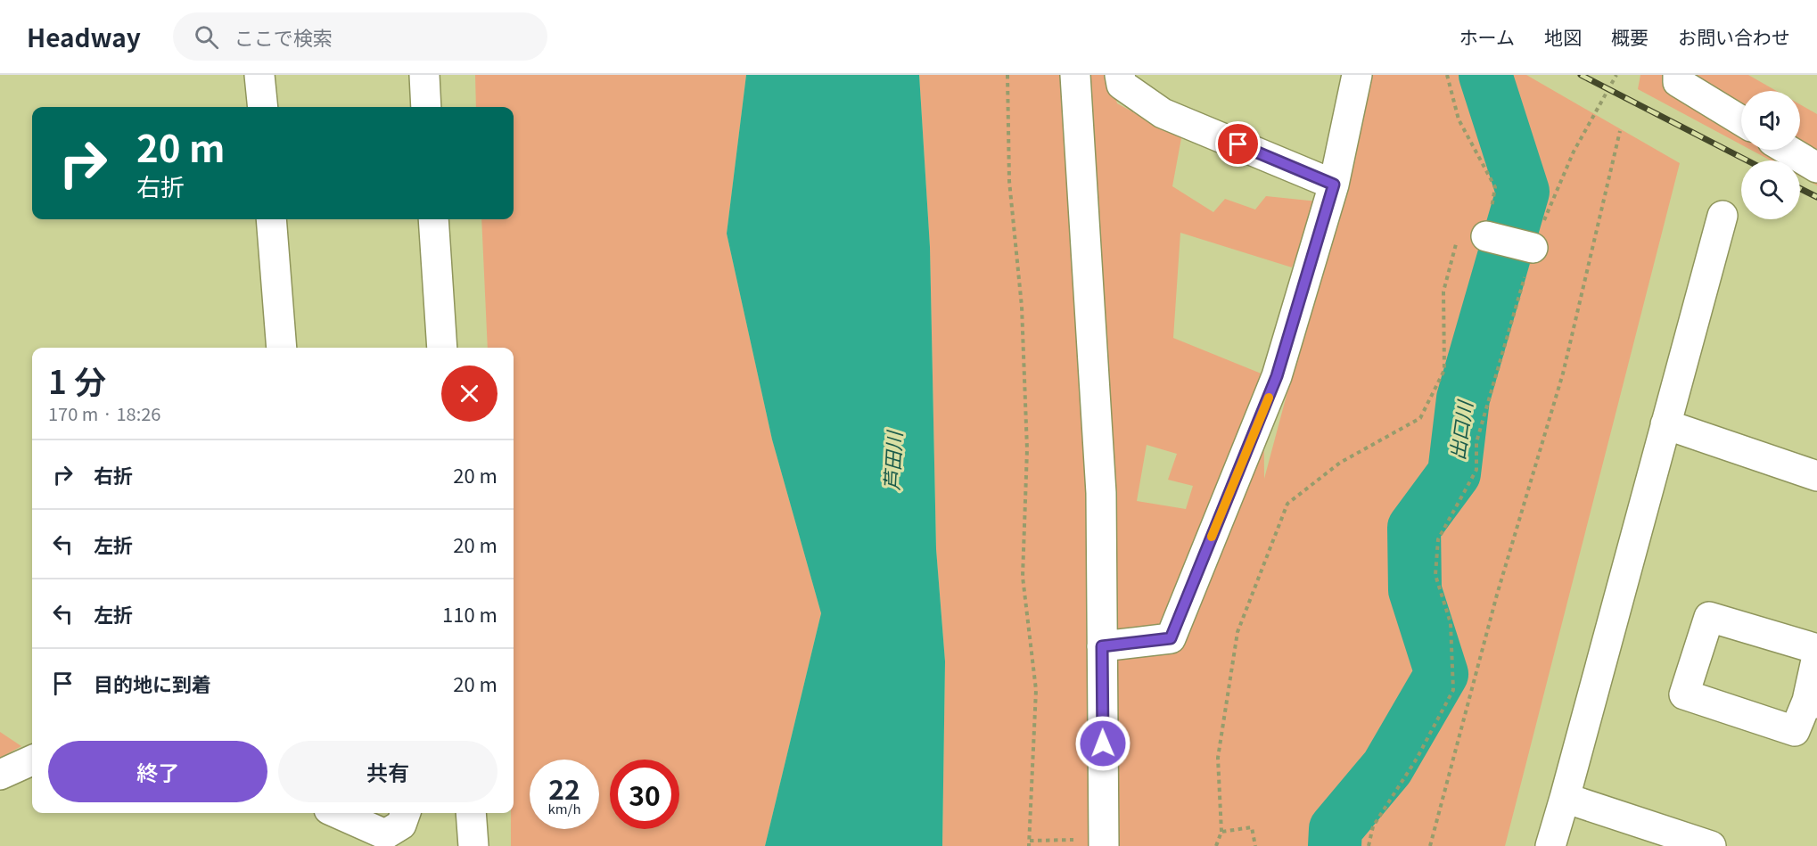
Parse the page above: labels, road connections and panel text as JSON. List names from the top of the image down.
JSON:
{
  "water": ["出口川", "芦田川"],
  "page": {
    "header": "Headway",
    "search": "ここで検索",
    "nav": [
      "ホーム",
      "地図",
      "概要",
      "お問い合わせ"
    ],
    "turn": ["20 m", "右折"],
    "heading": ["1 分", "170 m · 18:26"],
    "list": [
      {
        "name": "右折",
        "value": "20 m"
      },
      {
        "name": "左折",
        "value": "20 m"
      },
      {
        "name": "左折",
        "value": "110 m"
      },
      {
        "name": "目的地に到着",
        "value": "20 m"
      }
    ],
    "buttons": ["終了", "共有"],
    "speed": "22 km/h",
    "limit": "30"
  }
}
